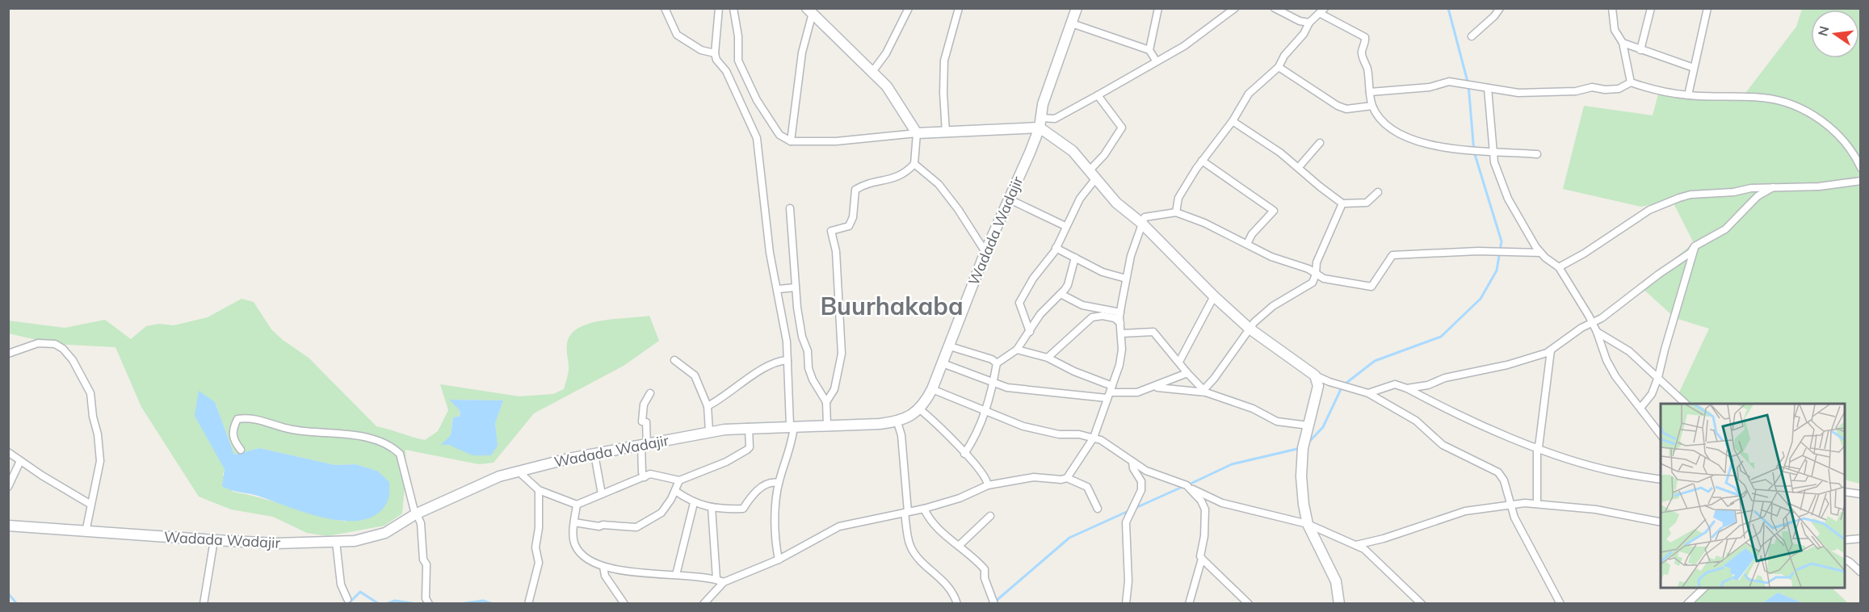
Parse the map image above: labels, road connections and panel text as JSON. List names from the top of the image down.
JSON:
{
  "streets": {
    "street": ["Wadada Wadajir"]
  },
  "districts": ["Buurhakaba"],
  "north": "left"
}
